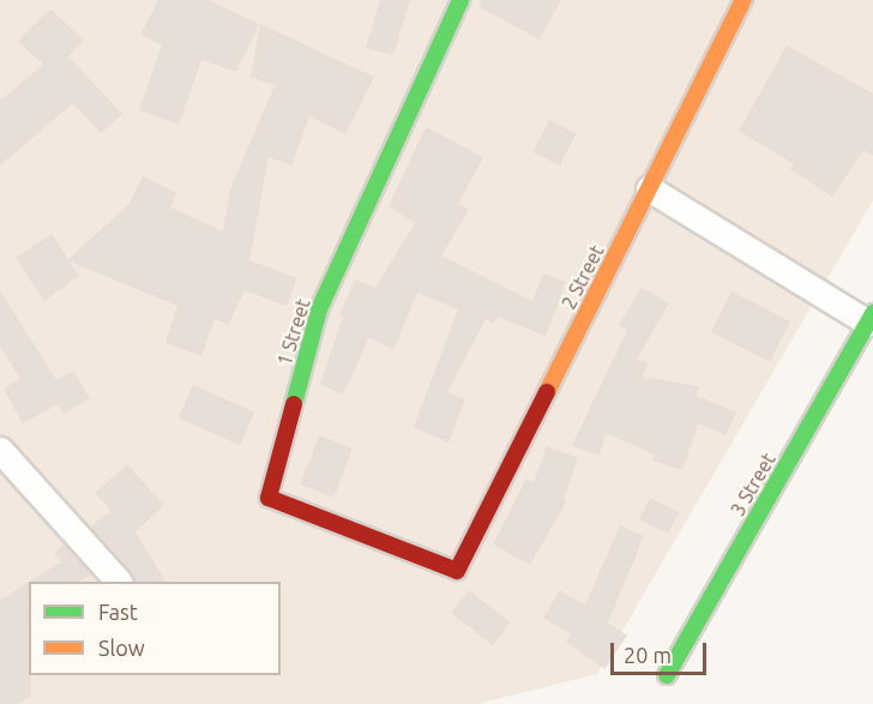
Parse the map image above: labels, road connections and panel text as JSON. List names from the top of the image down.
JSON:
{
  "streets": {
    "street": ["2 Street", "1 Street", "3 Street"]
  },
  "crossings": [
    ["2 Street", "1 Street"]
  ],
  "legend": ["Fast", "Slow"],
  "scale_bar": "20 m"
}
